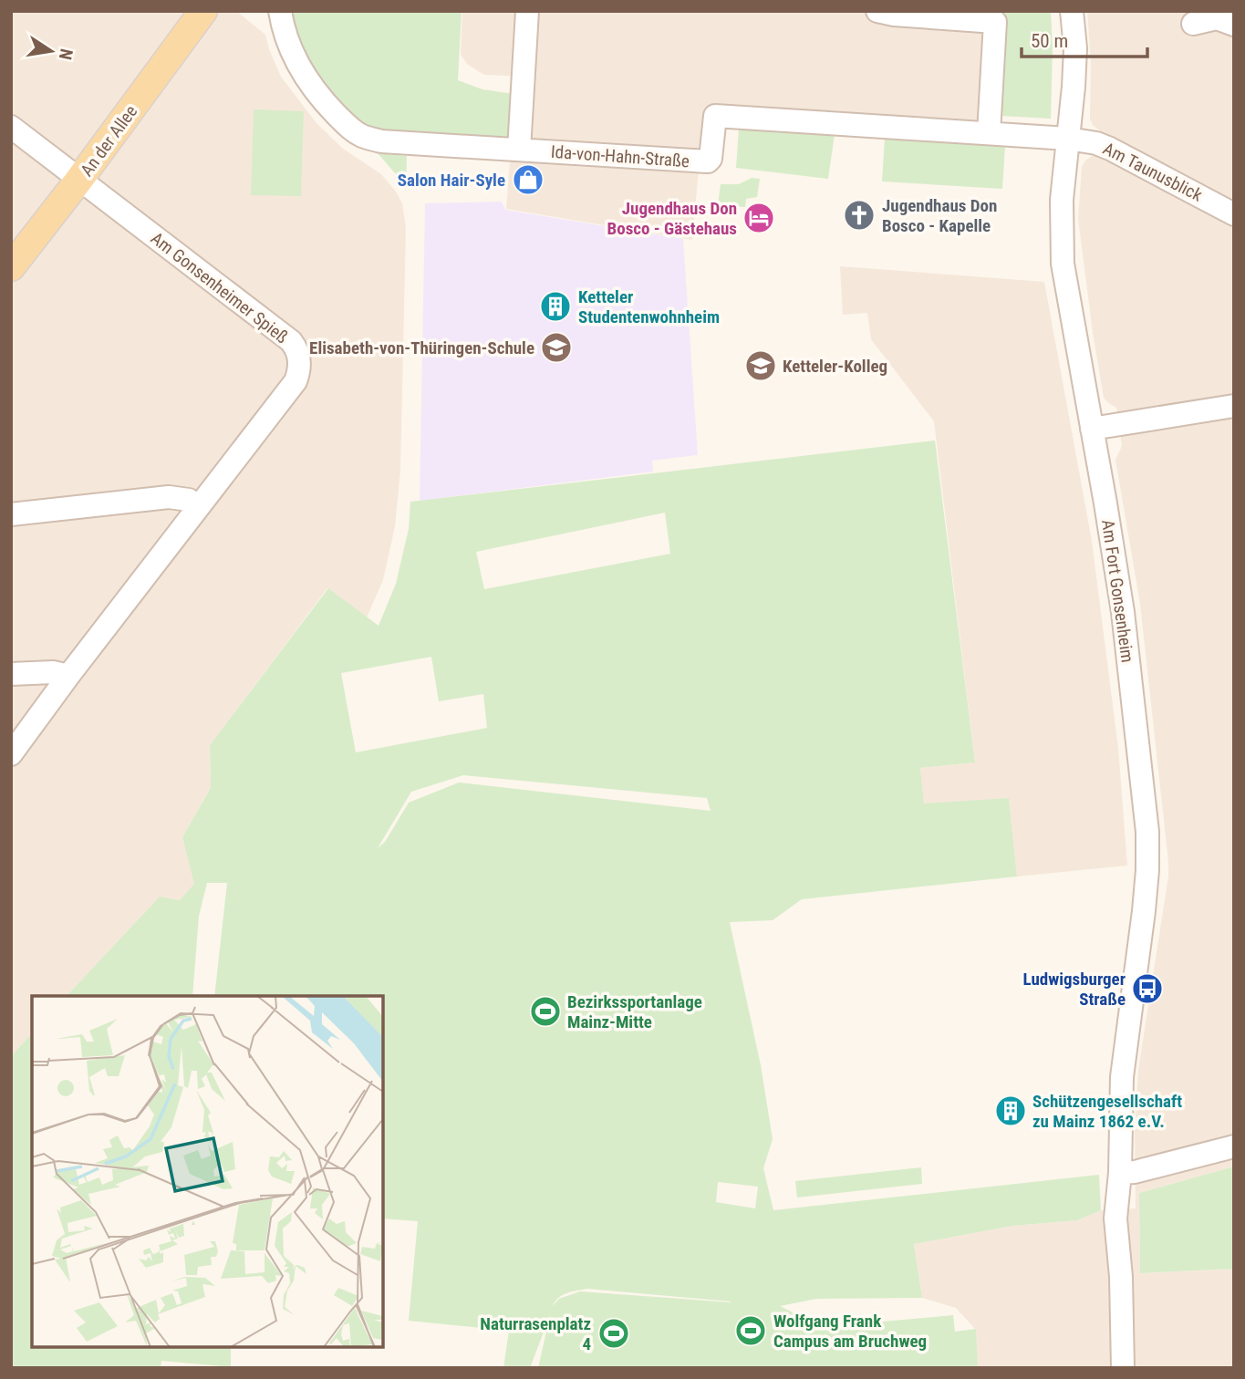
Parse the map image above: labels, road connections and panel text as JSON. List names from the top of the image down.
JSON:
{
  "streets": {
    "main road": ["An der Allee"],
    "street": [
      "Ida-von-Hahn-Straße",
      "Am Taunusblick",
      "Am Gonsenheimer Spieß",
      "Am Fort Gonsenheim"
    ]
  },
  "crossings": [
    ["An der Allee", "Am Gonsenheimer Spieß"],
    ["Ida-von-Hahn-Straße", "Am Taunusblick"],
    ["Ida-von-Hahn-Straße", "Am Fort Gonsenheim"],
    ["Am Taunusblick", "Am Fort Gonsenheim"]
  ],
  "places": {
    "shop": ["Salon Hair-Syle"],
    "church": ["Jugendhaus Don Bosco - Kapelle"],
    "hotel": ["Jugendhaus Don Bosco - Gästehaus"],
    "building": ["Ketteler Studentenwohnheim", "Schützengesellschaft zu Mainz 1862 e.V."],
    "school or university": ["Elisabeth-von-Thüringen-Schule", "Ketteler-Kolleg"],
    "bus stop": ["Ludwigsburger Straße"],
    "sports": ["Bezirkssportanlage Mainz-Mitte", "Wolfgang Frank Campus am Bruchweg", "Naturrasenplatz 4"]
  },
  "scale_bar": "50 m",
  "north": "right"
}
